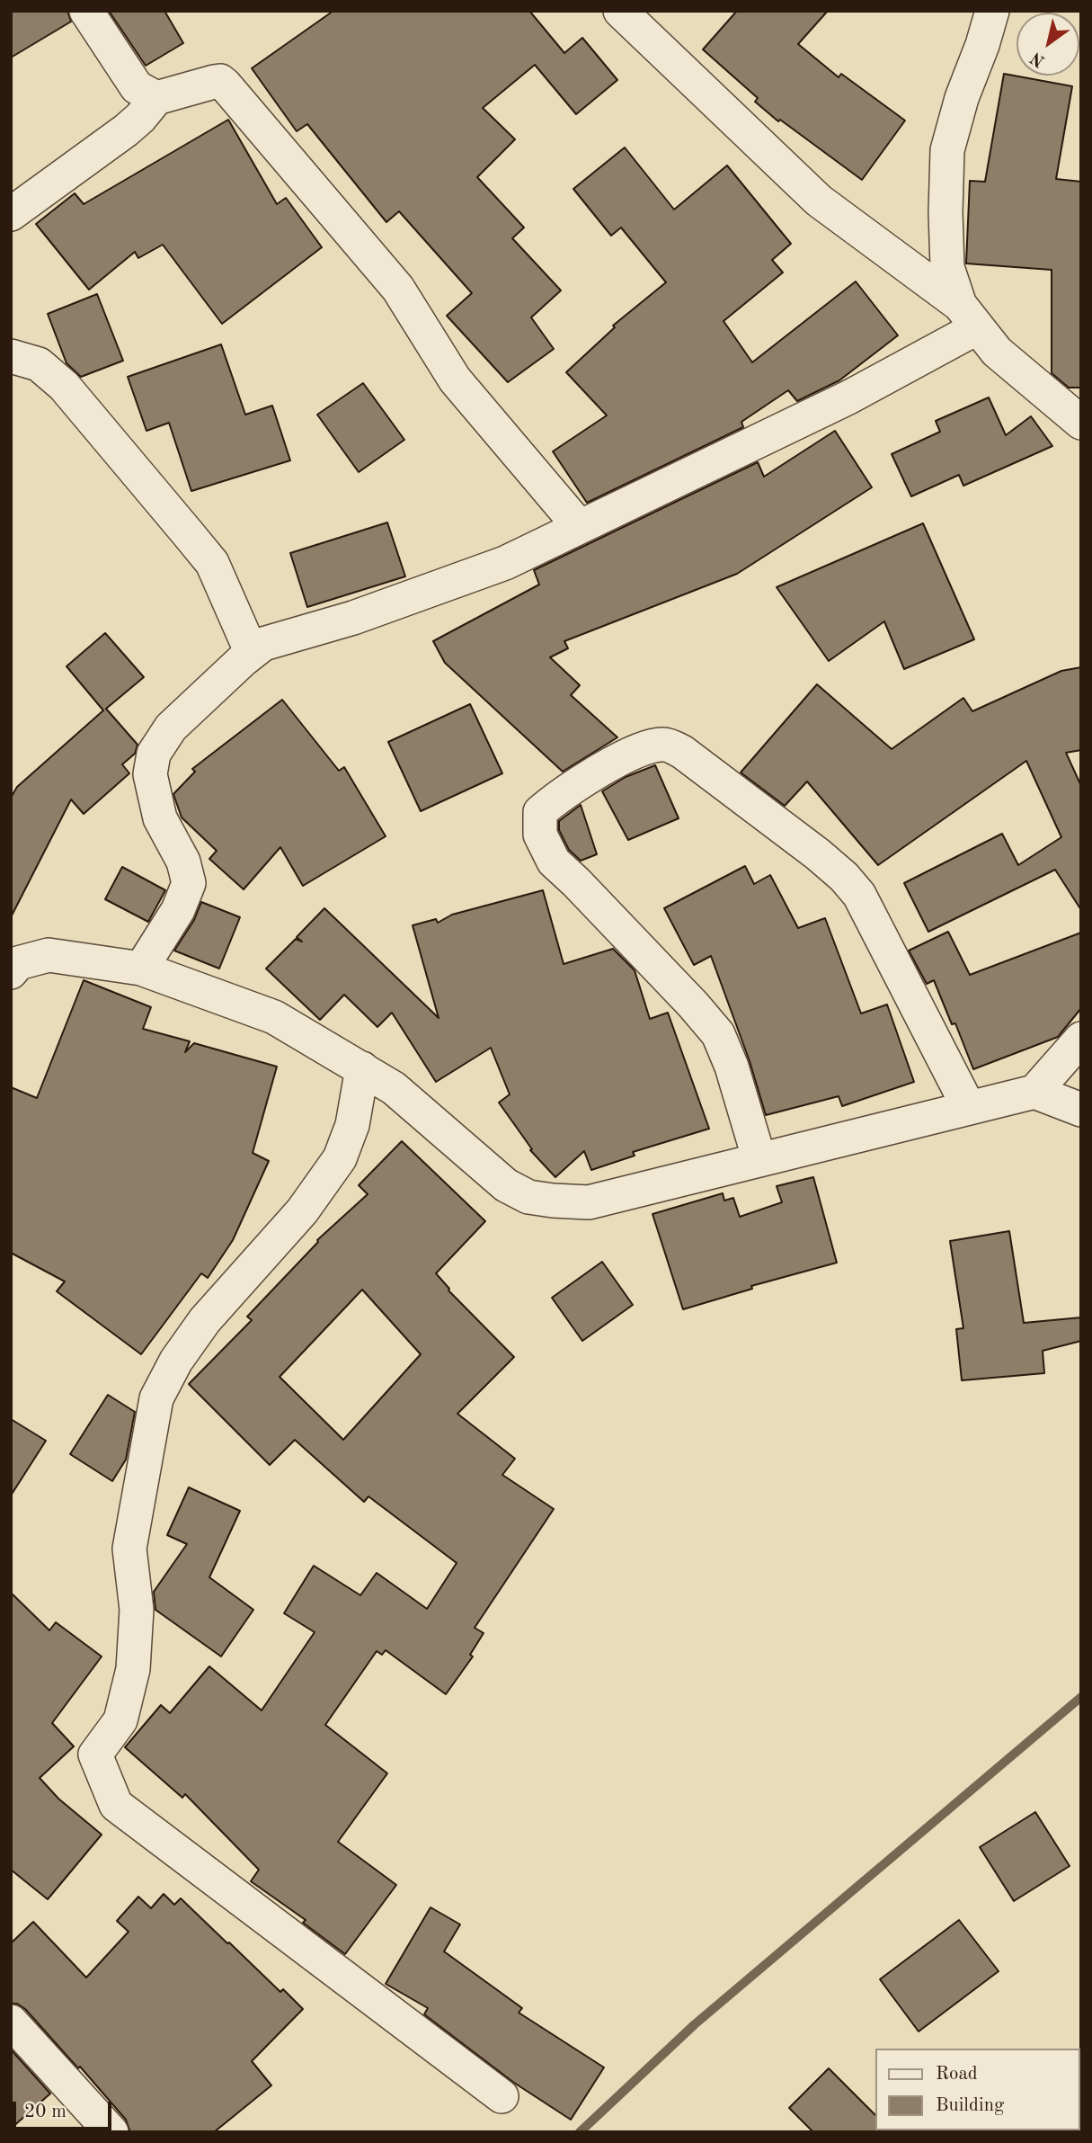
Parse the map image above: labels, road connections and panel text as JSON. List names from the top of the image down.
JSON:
{
  "legend": ["Road", "Building"],
  "scale_bar": "20 m",
  "north": "bottom left"
}
